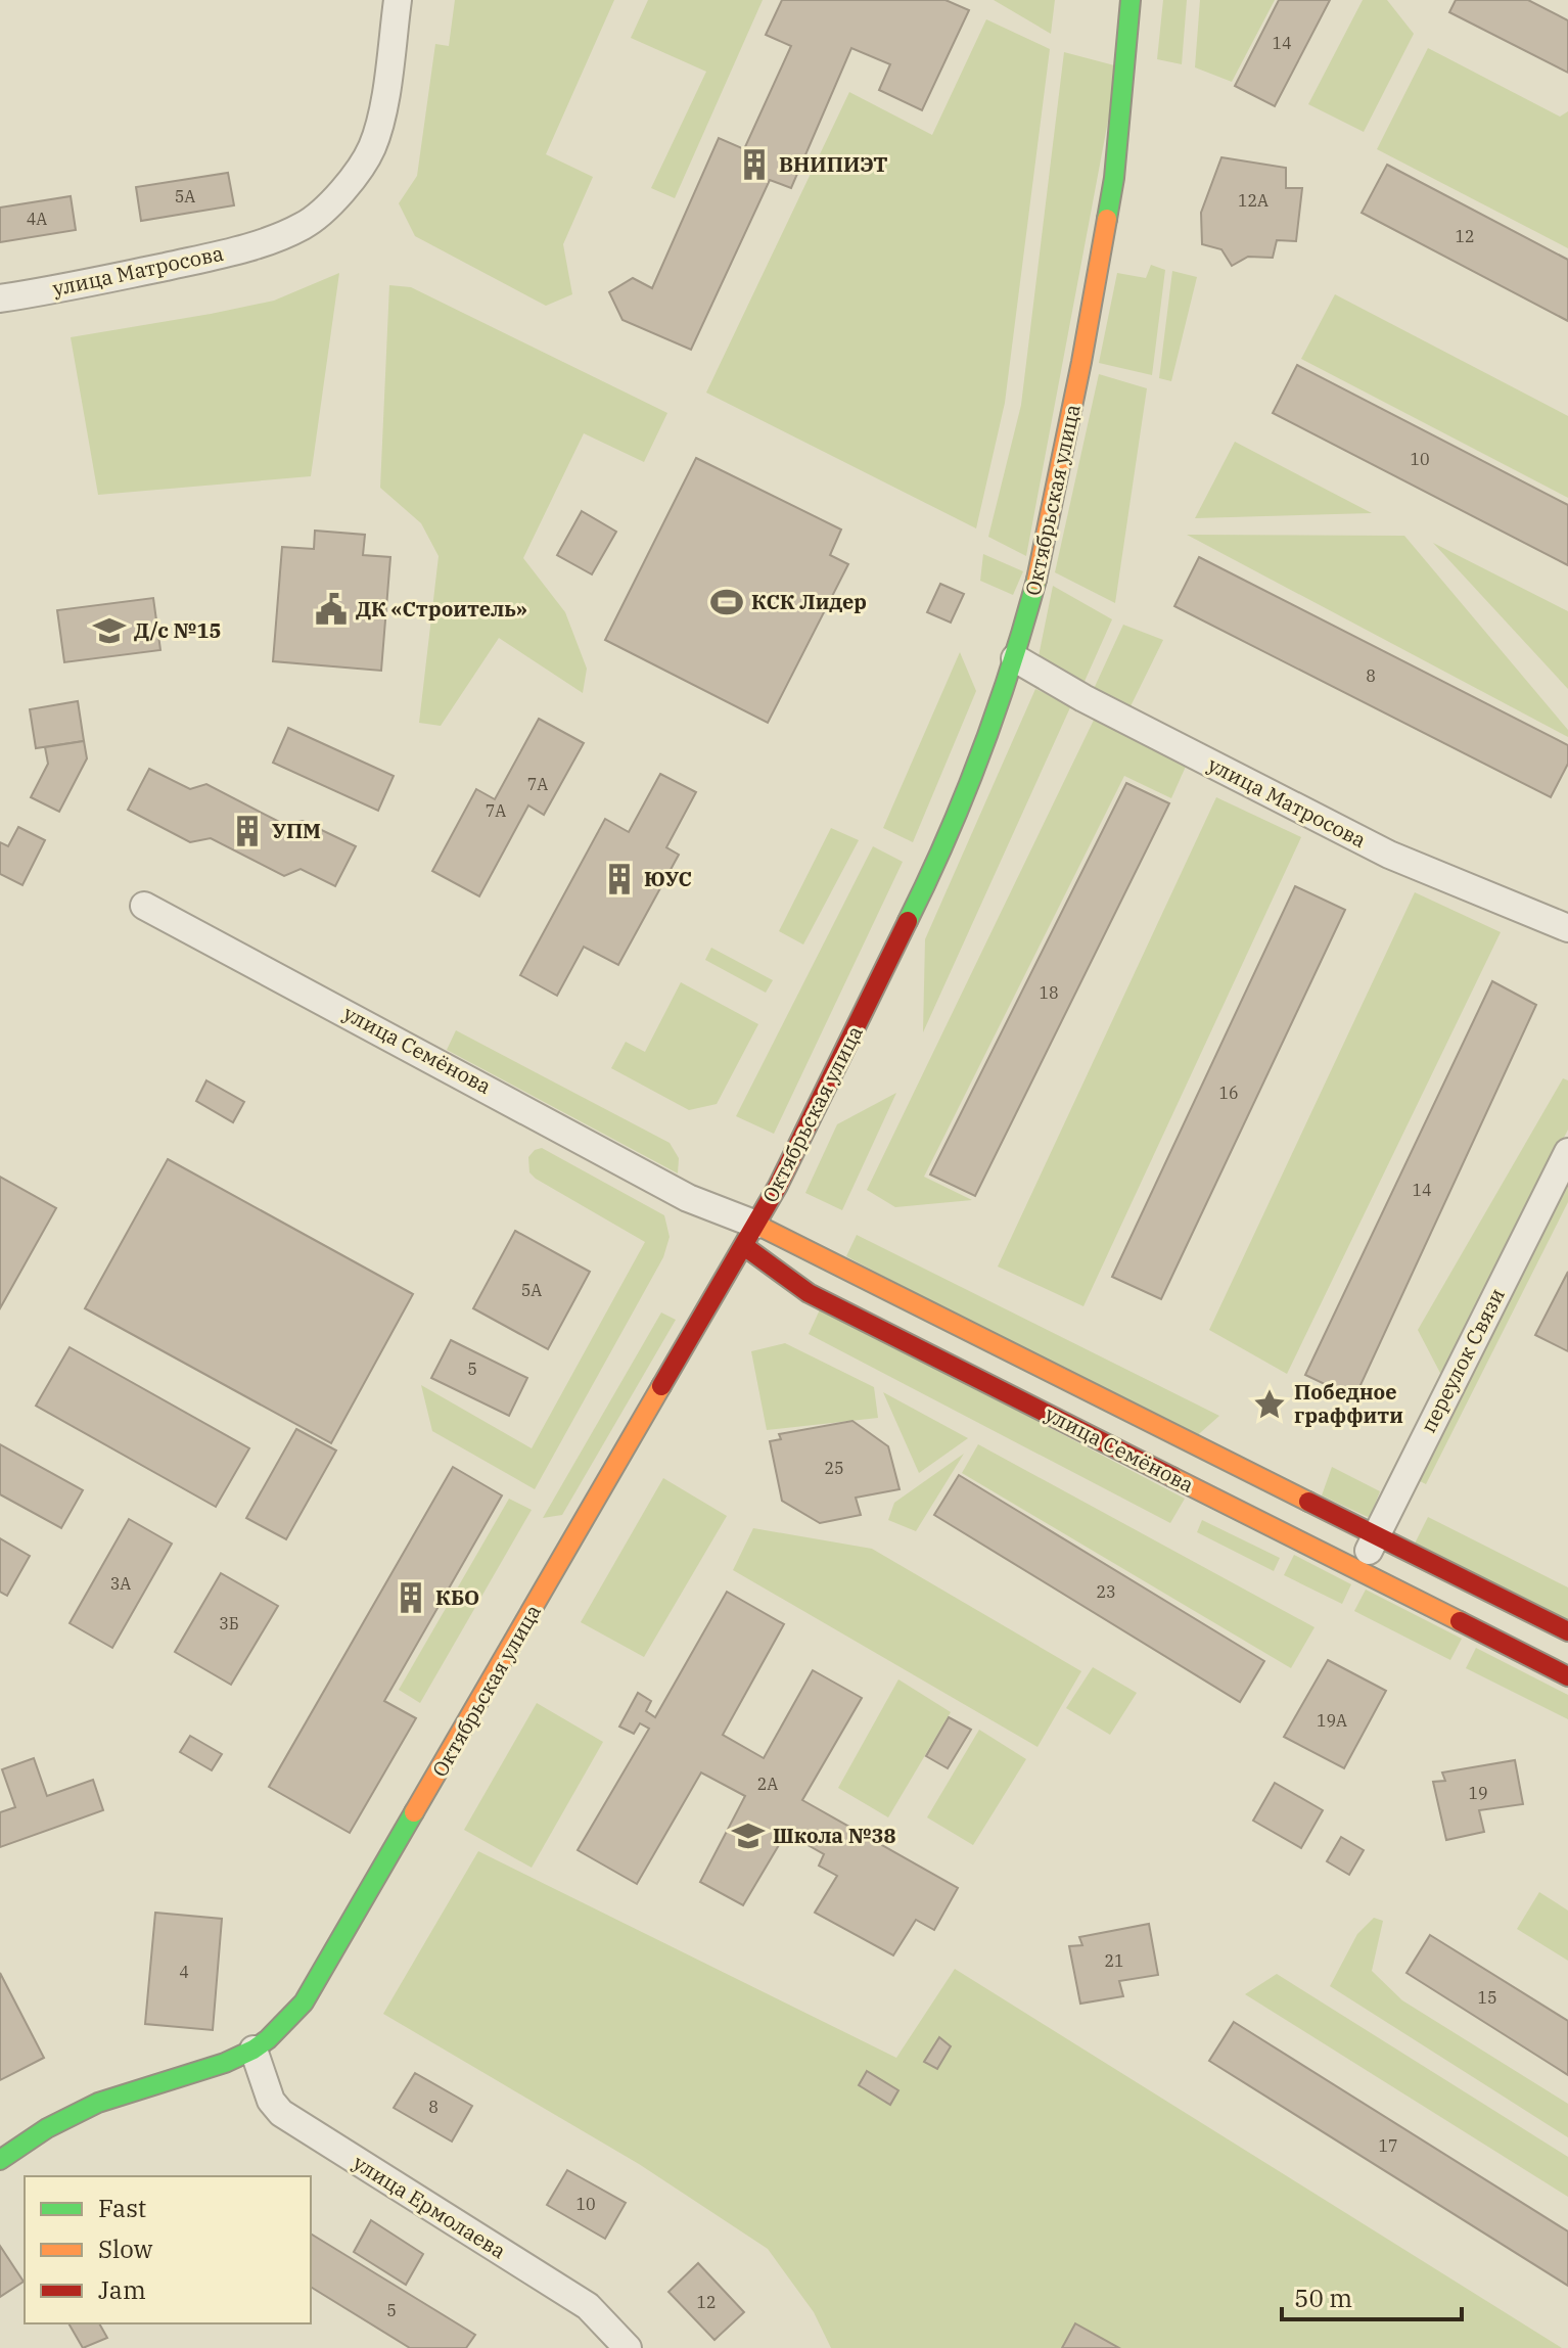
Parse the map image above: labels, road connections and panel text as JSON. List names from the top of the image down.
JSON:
{
  "streets": {
    "street": [
      "улица Матросова",
      "Октябрьская улица",
      "улица Семёнова",
      "переулок Связи",
      "улица Ермолаева"
    ]
  },
  "crossings": [
    ["улица Матросова", "Октябрьская улица"],
    ["Октябрьская улица", "улица Семёнова"],
    ["Октябрьская улица", "улица Ермолаева"],
    ["улица Семёнова", "переулок Связи"]
  ],
  "places": {
    "building": [
      "ВНИПИЭТ",
      "УПМ",
      "ЮУС",
      "КБО"
    ],
    "sports": ["КСК Лидер"],
    "public building": ["ДК «Строитель»"],
    "school or university": ["Д/с №15", "Школа №38"],
    "place": ["Победное граффити"]
  },
  "house_numbers": [
    "14",
    "5А",
    "12А",
    "4А",
    "12",
    "10",
    "8",
    "7А",
    "7А",
    "18",
    "16",
    "14",
    "5А",
    "5",
    "25",
    "3А",
    "23",
    "3Б",
    "19А",
    "2А",
    "19",
    "21",
    "4",
    "15",
    "8",
    "17",
    "10",
    "12",
    "5"
  ],
  "legend": ["Fast", "Slow", "Jam"],
  "scale_bar": "50 m"
}
